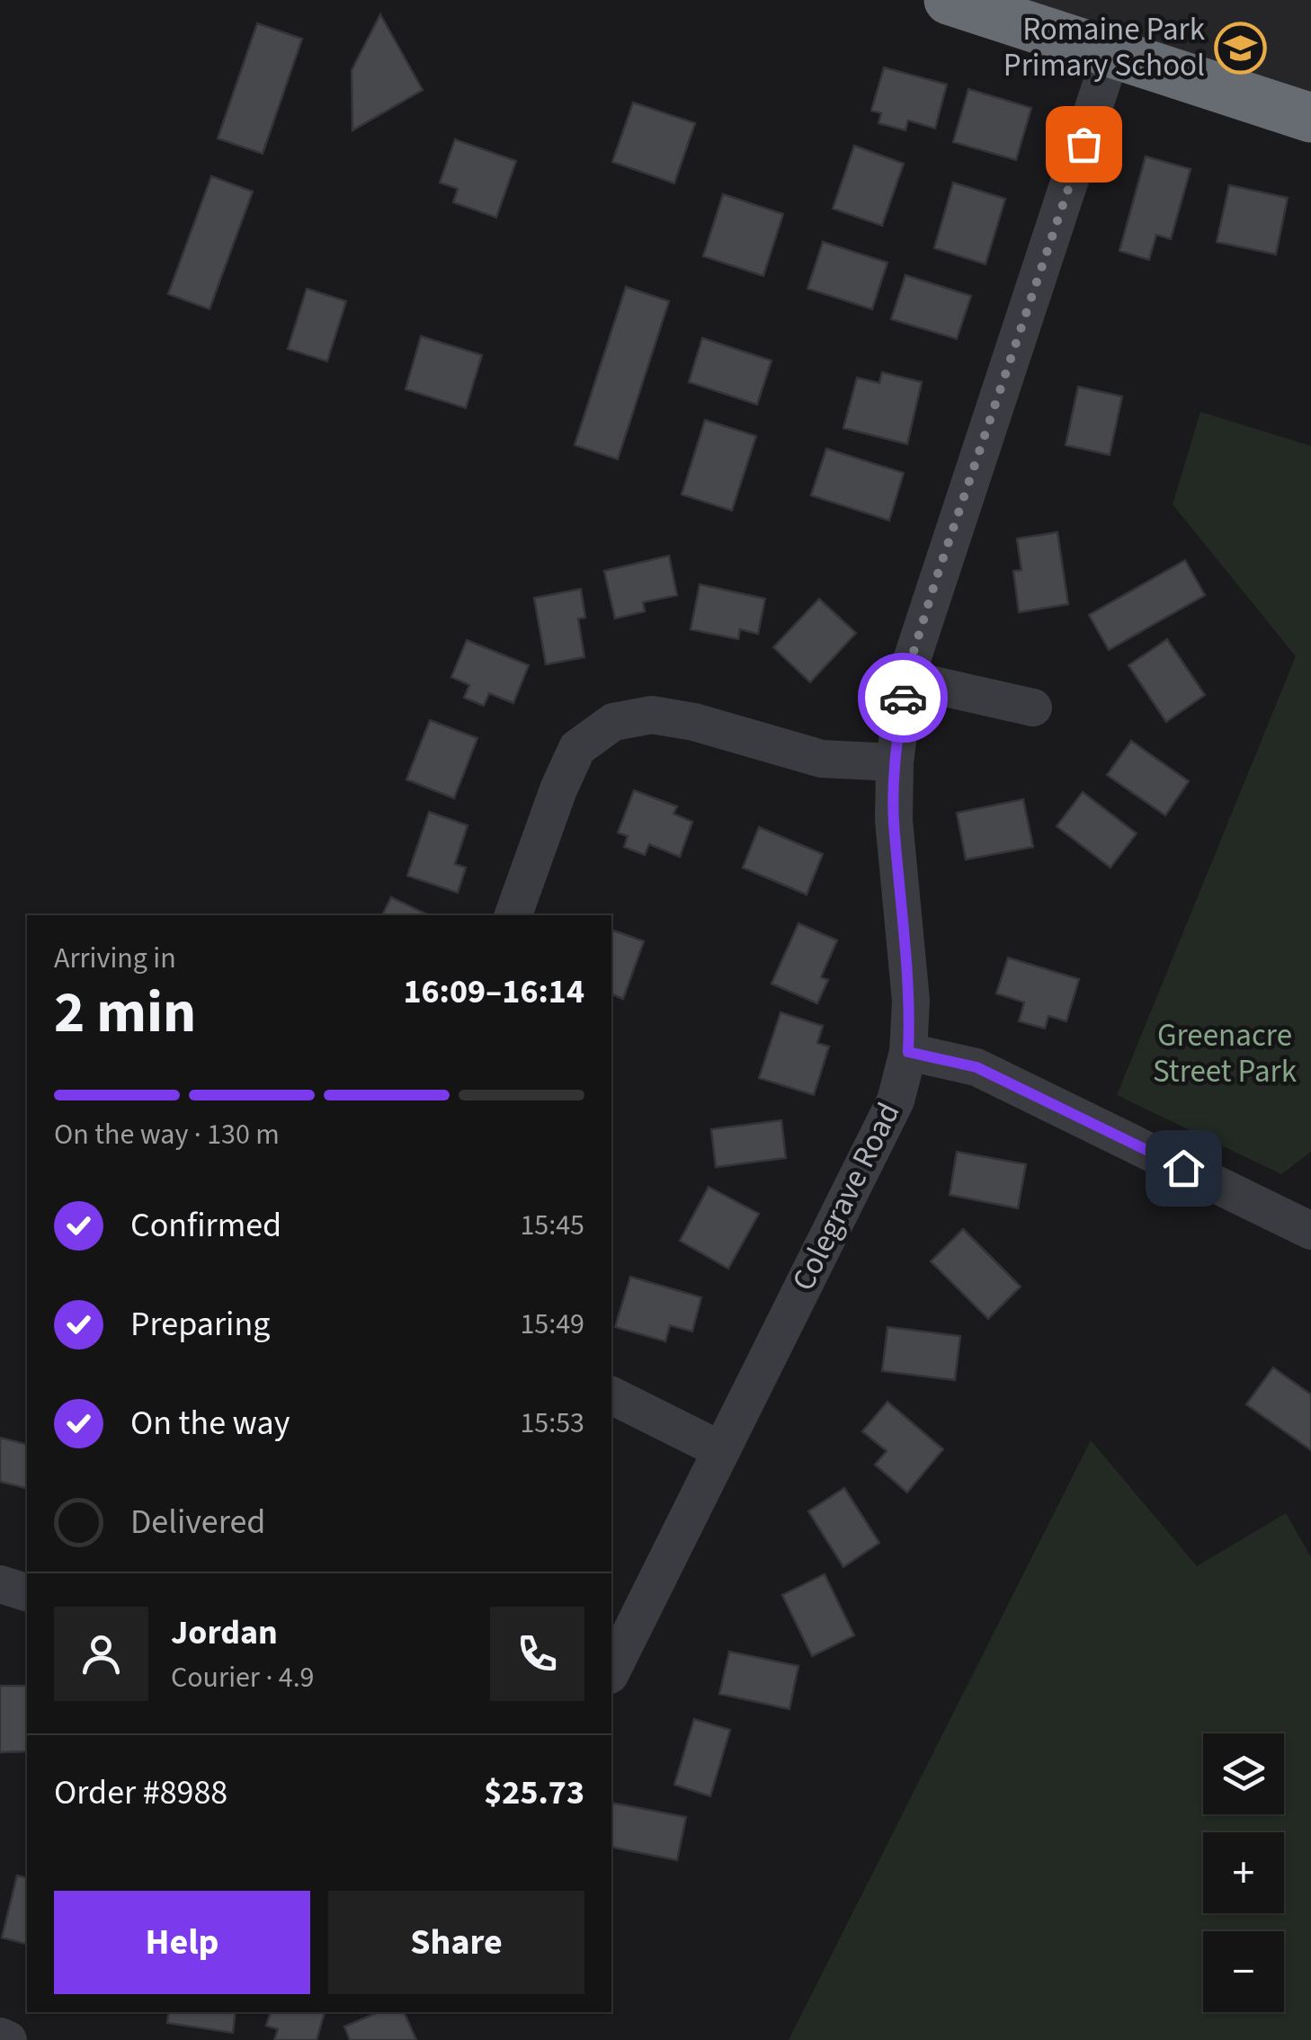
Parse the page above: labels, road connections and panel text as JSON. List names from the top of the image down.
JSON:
{
  "streets": {
    "street": ["Colegrave Road"]
  },
  "parks": ["Greenacre Street Park"],
  "places": {
    "school or university": ["Romaine Park Primary School"]
  },
  "page": {
    "heading": ["2 min", "Arriving in", "16:09–16:14"],
    "panel": [
      "Jordan",
      "Courier · 4.9",
      "Order #8988",
      "$25.73"
    ],
    "bar": "On the way · 130 m",
    "list": [
      ["Confirmed", "15:45"],
      ["Preparing", "15:49"],
      ["On the way", "15:53"],
      "Delivered"
    ],
    "map_buttons": ["+", "−"],
    "buttons": ["Help", "Share"]
  }
}
